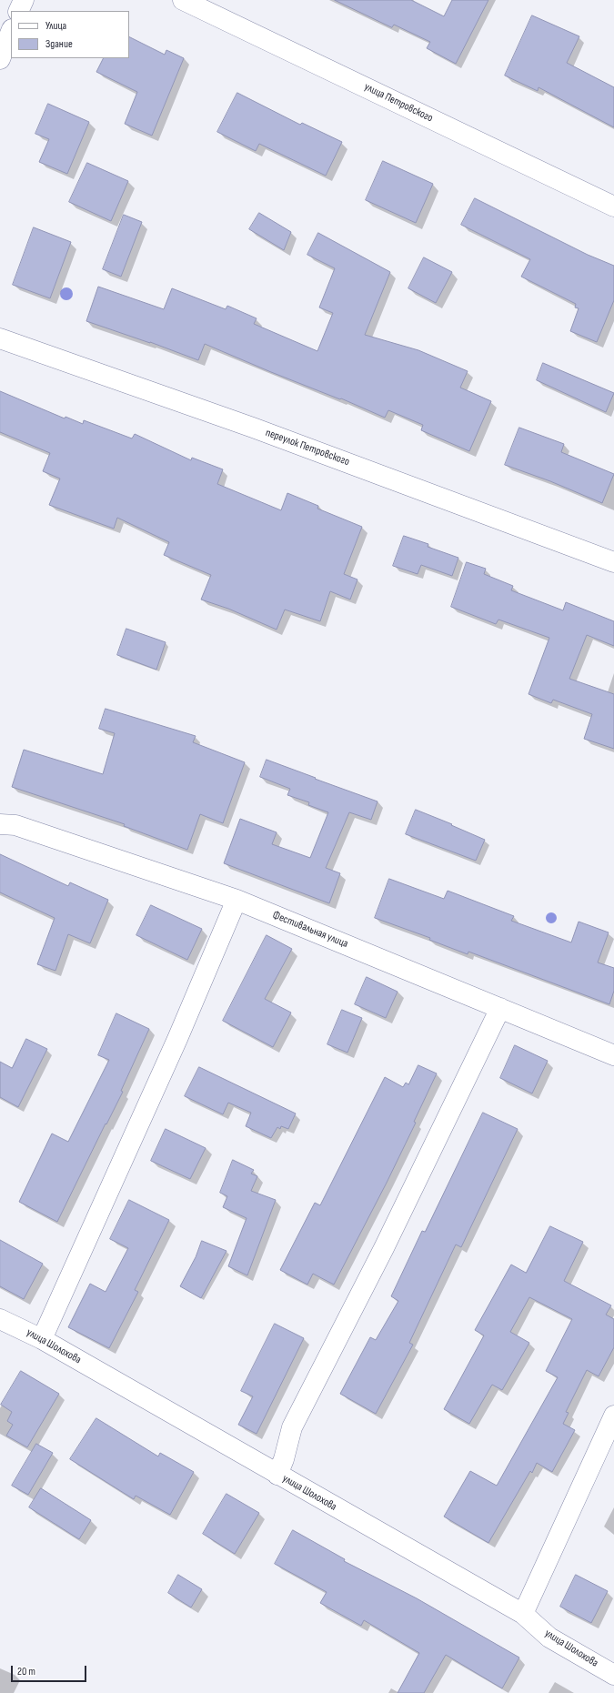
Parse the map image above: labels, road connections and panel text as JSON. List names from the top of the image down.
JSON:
{
  "streets": {
    "street": [
      "улица Петровского",
      "переулок Петровского",
      "Фестивальная улица",
      "улица Шолохова"
    ]
  },
  "legend": ["Улица", "Здание"],
  "scale_bar": "20 m"
}
